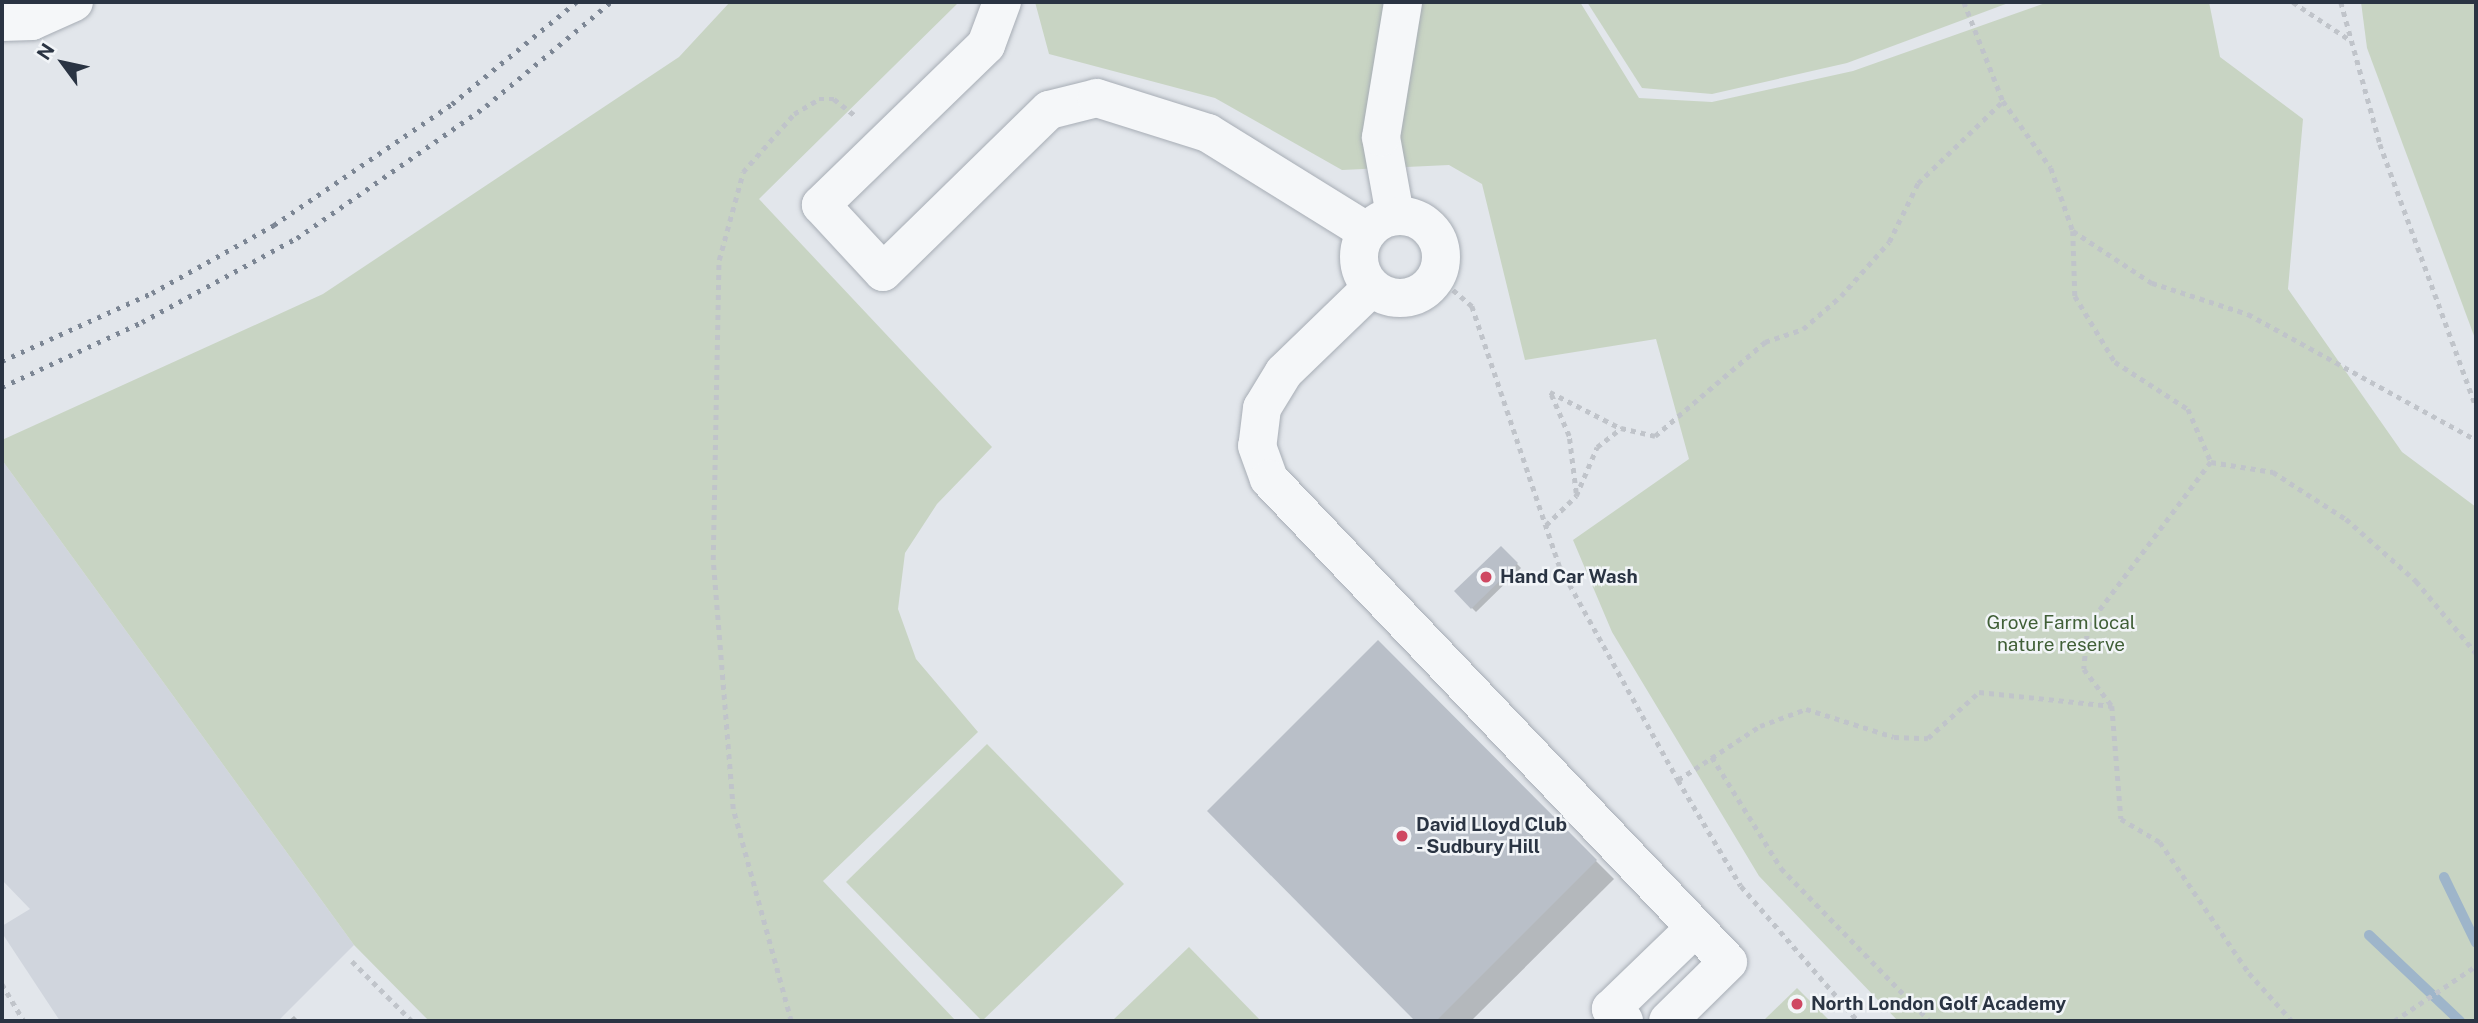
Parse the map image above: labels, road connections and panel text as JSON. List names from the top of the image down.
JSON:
{
  "parks": ["Grove Farm local nature reserve"],
  "places": ["Hand Car Wash", "David Lloyd Club - Sudbury Hill", "North London Golf Academy"],
  "north": "top left"
}
